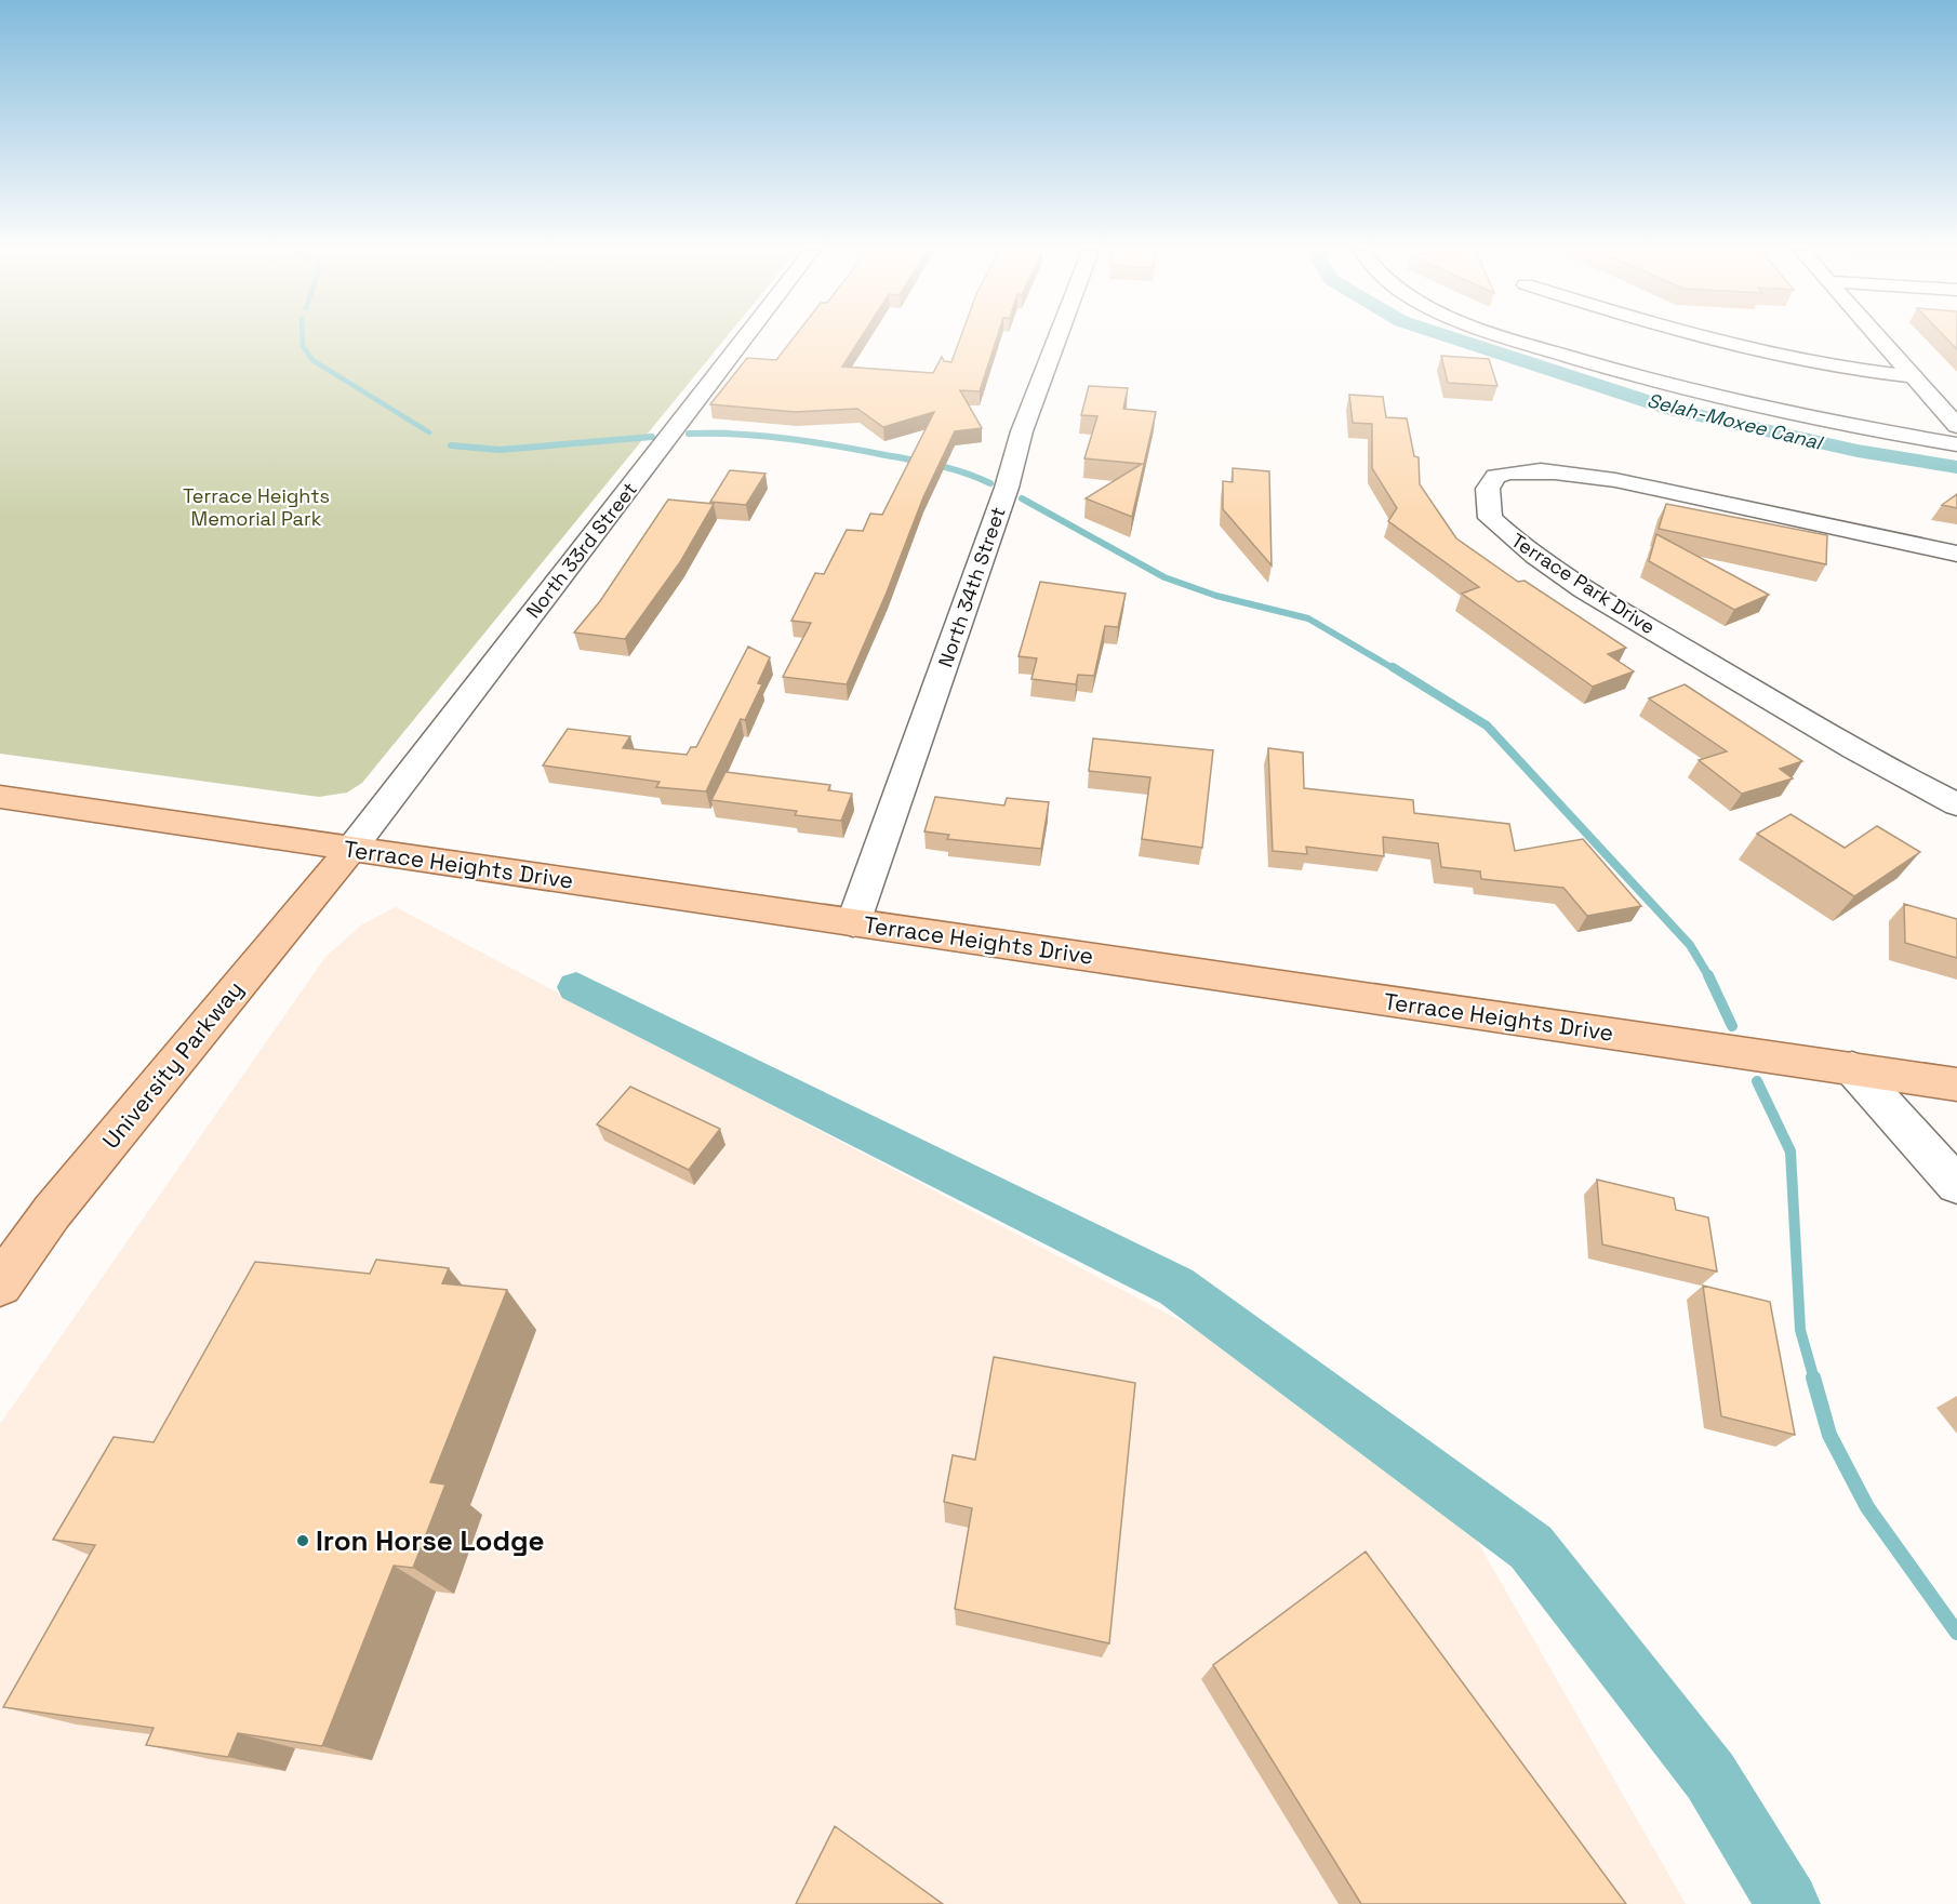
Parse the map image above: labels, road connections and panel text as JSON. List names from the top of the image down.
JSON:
{
  "streets": {
    "main road": ["Terrace Heights Drive", "University Parkway"],
    "street": ["North 33rd Street", "Terrace Park Drive", "North 34th Street"]
  },
  "crossings": [
    ["North 33rd Street", "Terrace Heights Drive"],
    ["North 33rd Street", "University Parkway"],
    ["North 34th Street", "Terrace Heights Drive"],
    ["Terrace Heights Drive", "University Parkway"]
  ],
  "water": ["Selah-Moxee Canal"],
  "parks": ["Terrace Heights Memorial Park"],
  "places": ["Iron Horse Lodge"]
}
